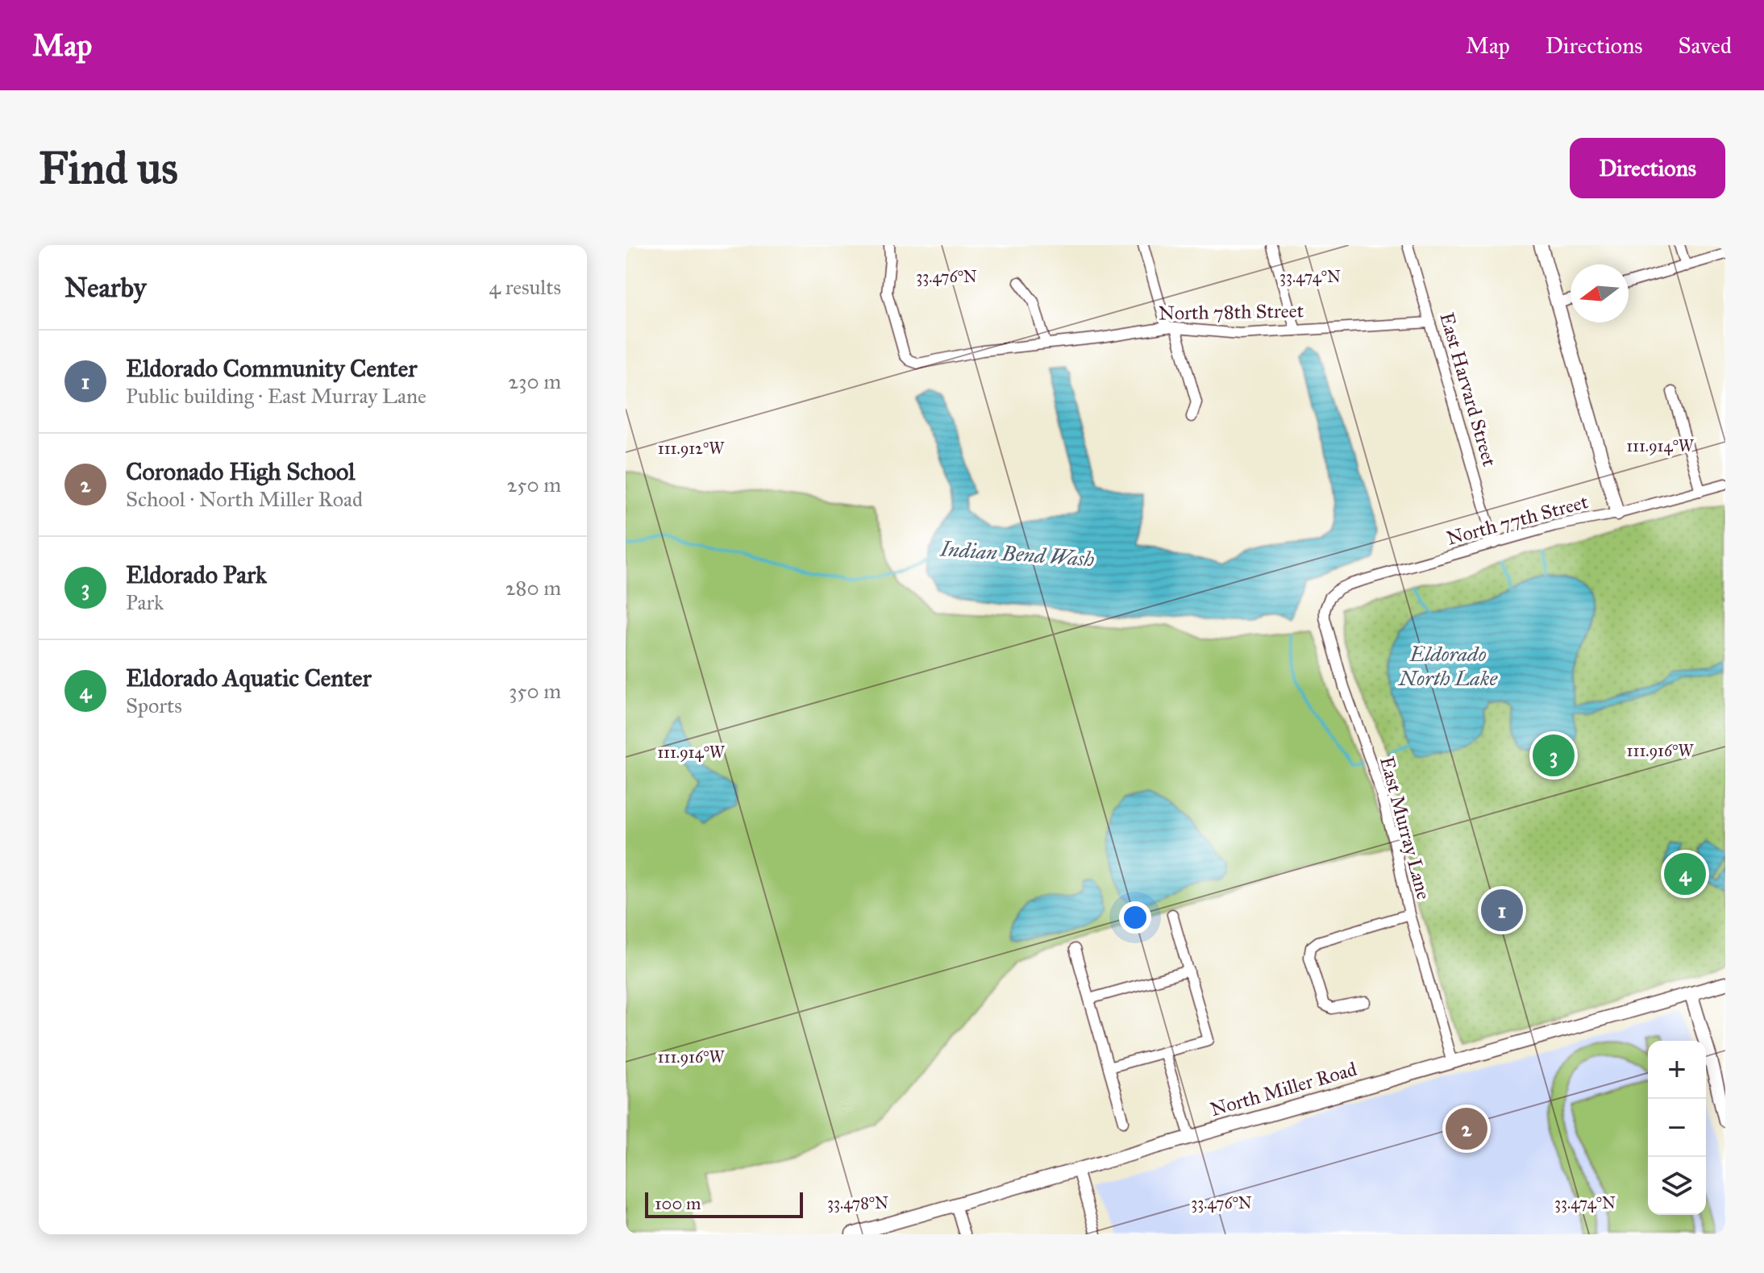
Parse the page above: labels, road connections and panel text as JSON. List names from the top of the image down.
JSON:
{
  "streets": {
    "street": [
      "North 78th Street",
      "East Harvard Street",
      "North 77th Street",
      "East Murray Lane",
      "North Miller Road"
    ]
  },
  "crossings": [
    ["North 78th Street", "East Harvard Street"],
    ["East Harvard Street", "North 77th Street"],
    ["North 77th Street", "East Murray Lane"],
    ["East Murray Lane", "North Miller Road"]
  ],
  "water": ["Indian Bend Wash", "Eldorado North Lake"],
  "scale_bar": "100 m",
  "north": "left",
  "page": {
    "header": "Map",
    "nav": ["Map", "Directions", "Saved"],
    "buttons": "Directions",
    "title": "Find us",
    "heading": ["Nearby", "4 results"],
    "list": [
      {
        "mark": "1",
        "name": "Eldorado Community Center",
        "note": "Public building · East Murray Lane",
        "value": "230 m"
      },
      {
        "mark": "2",
        "name": "Coronado High School",
        "note": "School · North Miller Road",
        "value": "250 m"
      },
      {
        "mark": "3",
        "name": "Eldorado Park",
        "note": "Park",
        "value": "280 m"
      },
      {
        "mark": "4",
        "name": "Eldorado Aquatic Center",
        "note": "Sports",
        "value": "350 m"
      }
    ],
    "pins": [
      "3",
      "4",
      "1",
      "2"
    ],
    "map_buttons": ["+", "−"],
    "scale": "100 m"
  },
  "coordinates": [
    "33.476°N",
    "33.474°N",
    "111.914°W",
    "111.912°W",
    "111.916°W",
    "33.478°N"
  ]
}
